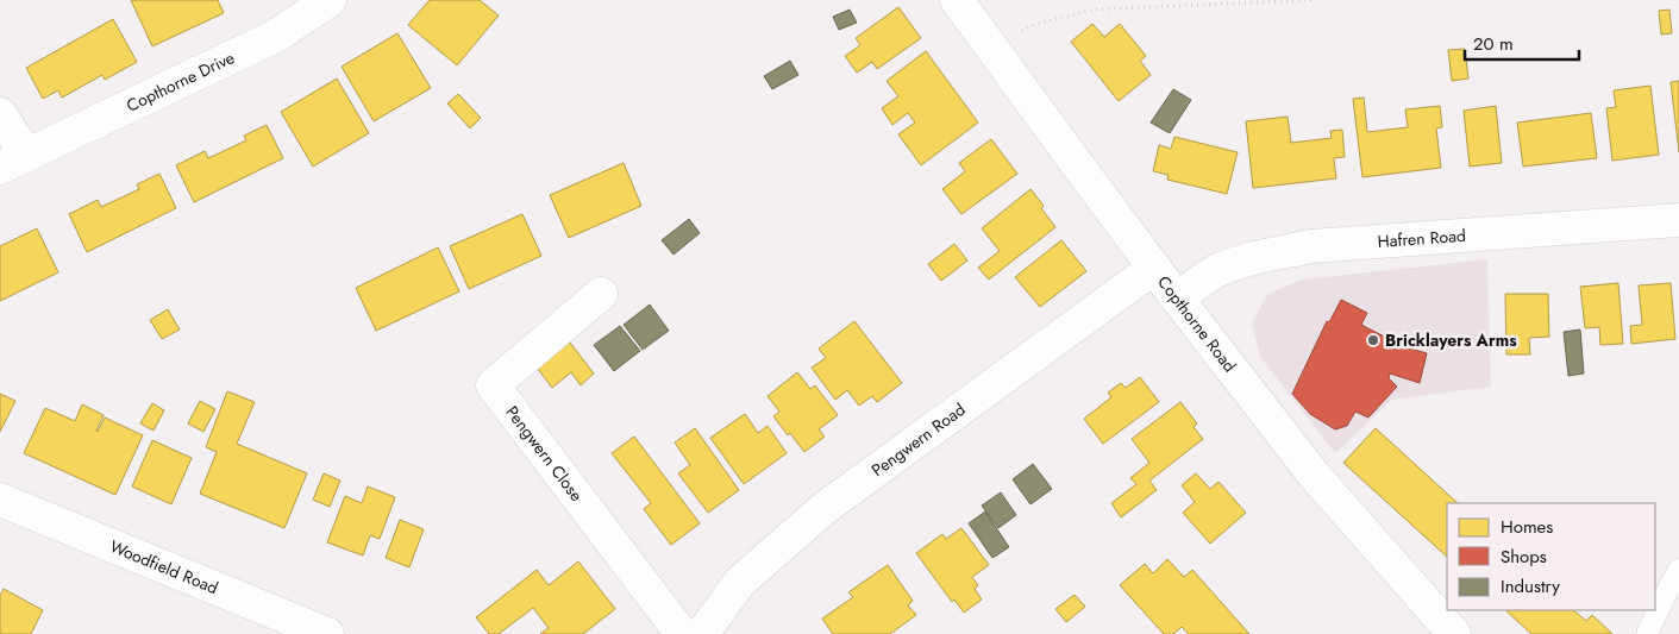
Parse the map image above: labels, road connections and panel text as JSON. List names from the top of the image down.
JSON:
{
  "streets": {
    "street": [
      "Copthorne Drive",
      "Hafren Road",
      "Copthorne Road",
      "Pengwern Road",
      "Pengwern Close",
      "Woodfield Road"
    ]
  },
  "crossings": [
    ["Hafren Road", "Copthorne Road"],
    ["Copthorne Road", "Pengwern Road"]
  ],
  "places": ["Bricklayers Arms"],
  "legend": ["Homes", "Shops", "Industry"],
  "scale_bar": "20 m"
}
